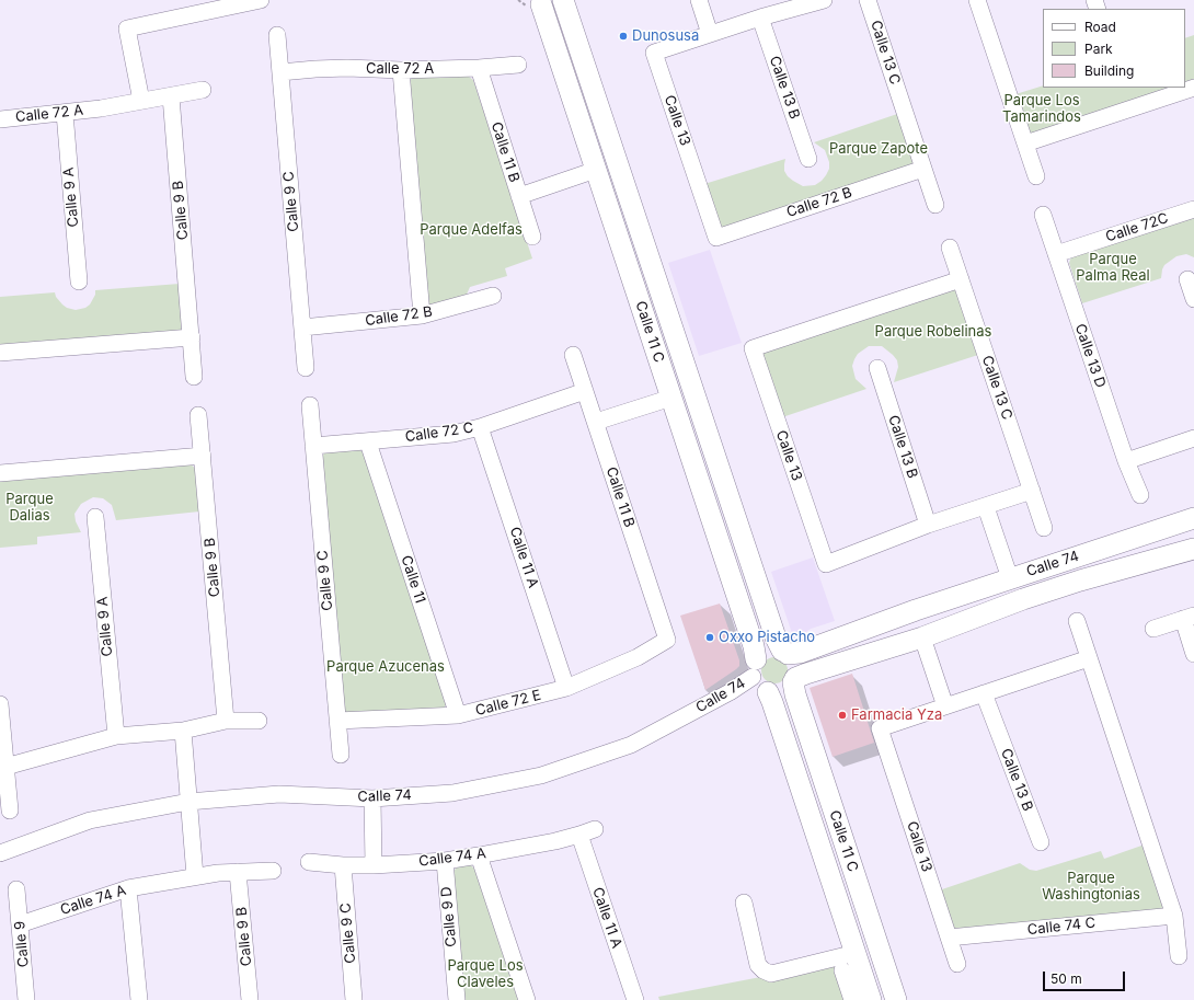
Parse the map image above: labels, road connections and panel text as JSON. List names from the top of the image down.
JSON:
{
  "streets": {
    "main road": ["Calle 11 C", "Calle 74"],
    "street": [
      "Calle 13 C",
      "Calle 72 A",
      "Calle 13 B",
      "Calle 13",
      "Calle 11 B",
      "Calle 9 A",
      "Calle 9 C",
      "Calle 72 B",
      "Calle 9 B",
      "Calle 72C",
      "Calle 13 D",
      "Calle 72 C",
      "Calle 11 A",
      "Calle 11",
      "Calle 72 E",
      "Calle 74 A",
      "Calle 9 D",
      "Calle 74 C",
      "Calle 9"
    ]
  },
  "crossings": [
    ["Calle 13 C", "Calle 13"],
    ["Calle 13 C", "Calle 72 B"],
    ["Calle 72 A", "Calle 11 B"],
    ["Calle 72 A", "Calle 9 A"],
    ["Calle 72 A", "Calle 9 C"],
    ["Calle 72 A", "Calle 9 B"],
    ["Calle 13 B", "Calle 13"],
    ["Calle 13", "Calle 72 B"],
    ["Calle 13", "Calle 74 C"],
    ["Calle 11 B", "Calle 72 C"],
    ["Calle 11 B", "Calle 72 E"],
    ["Calle 9 C", "Calle 72 B"],
    ["Calle 9 C", "Calle 72 C"],
    ["Calle 9 C", "Calle 72 E"],
    ["Calle 9 C", "Calle 74 A"],
    ["Calle 9 B", "Calle 74 A"],
    ["Calle 72C", "Calle 13 D"],
    ["Calle 11 C", "Calle 74"],
    ["Calle 72 C", "Calle 11 A"],
    ["Calle 72 C", "Calle 11"],
    ["Calle 11 A", "Calle 72 E"],
    ["Calle 11 A", "Calle 74 A"],
    ["Calle 11", "Calle 72 E"],
    ["Calle 74 A", "Calle 9 D"],
    ["Calle 74 A", "Calle 9"]
  ],
  "parks": [
    "Parque Los Tamarindos",
    "Parque Zapote",
    "Parque Adelfas",
    "Parque Palma Real",
    "Parque Robelinas",
    "Parque Dalias",
    "Parque Azucenas",
    "Parque Washingtonias",
    "Parque Los Claveles"
  ],
  "places": ["Dunosusa", "Oxxo Pistacho", "Farmacia Yza"],
  "legend": ["Road", "Park", "Building"],
  "scale_bar": "50 m"
}
